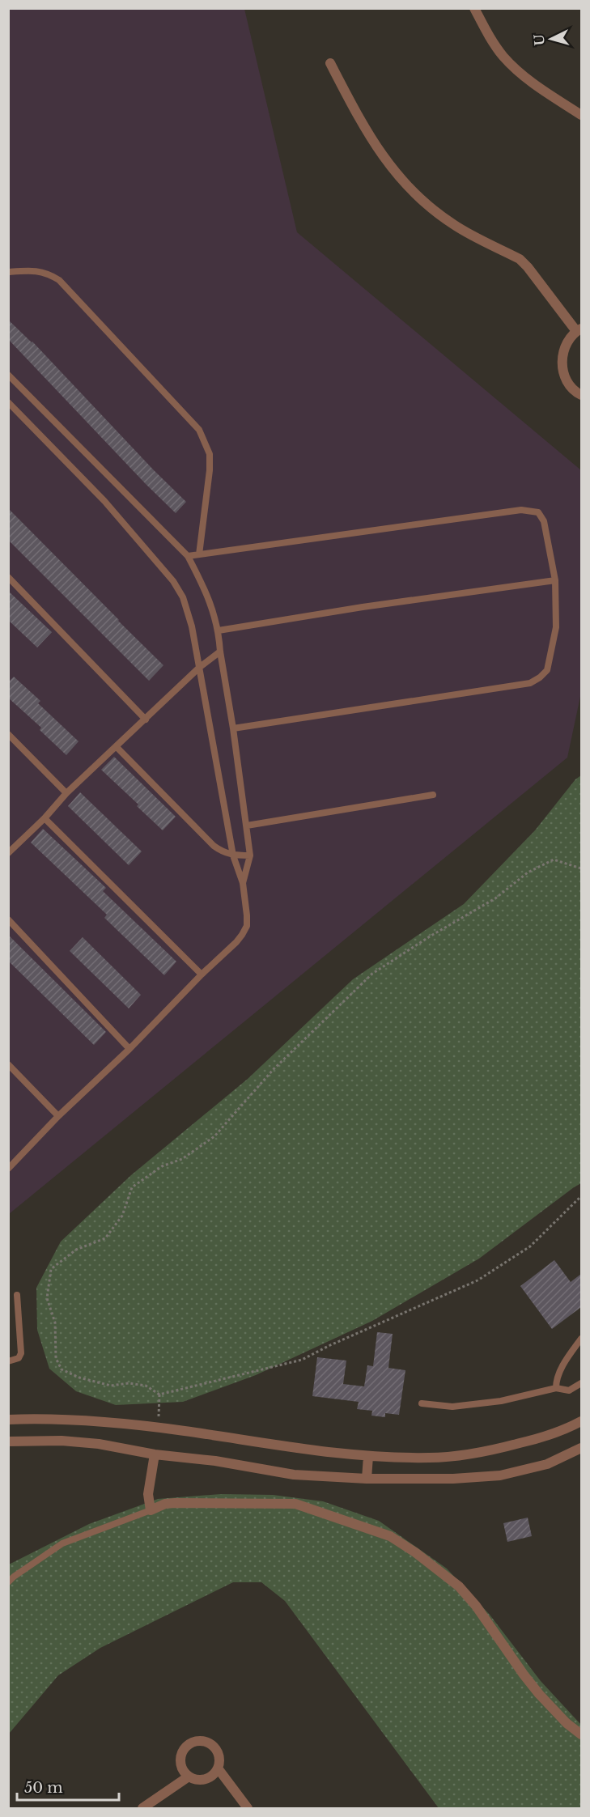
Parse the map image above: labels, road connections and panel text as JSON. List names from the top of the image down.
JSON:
{
  "scale_bar": "50 m",
  "north": "left"
}
